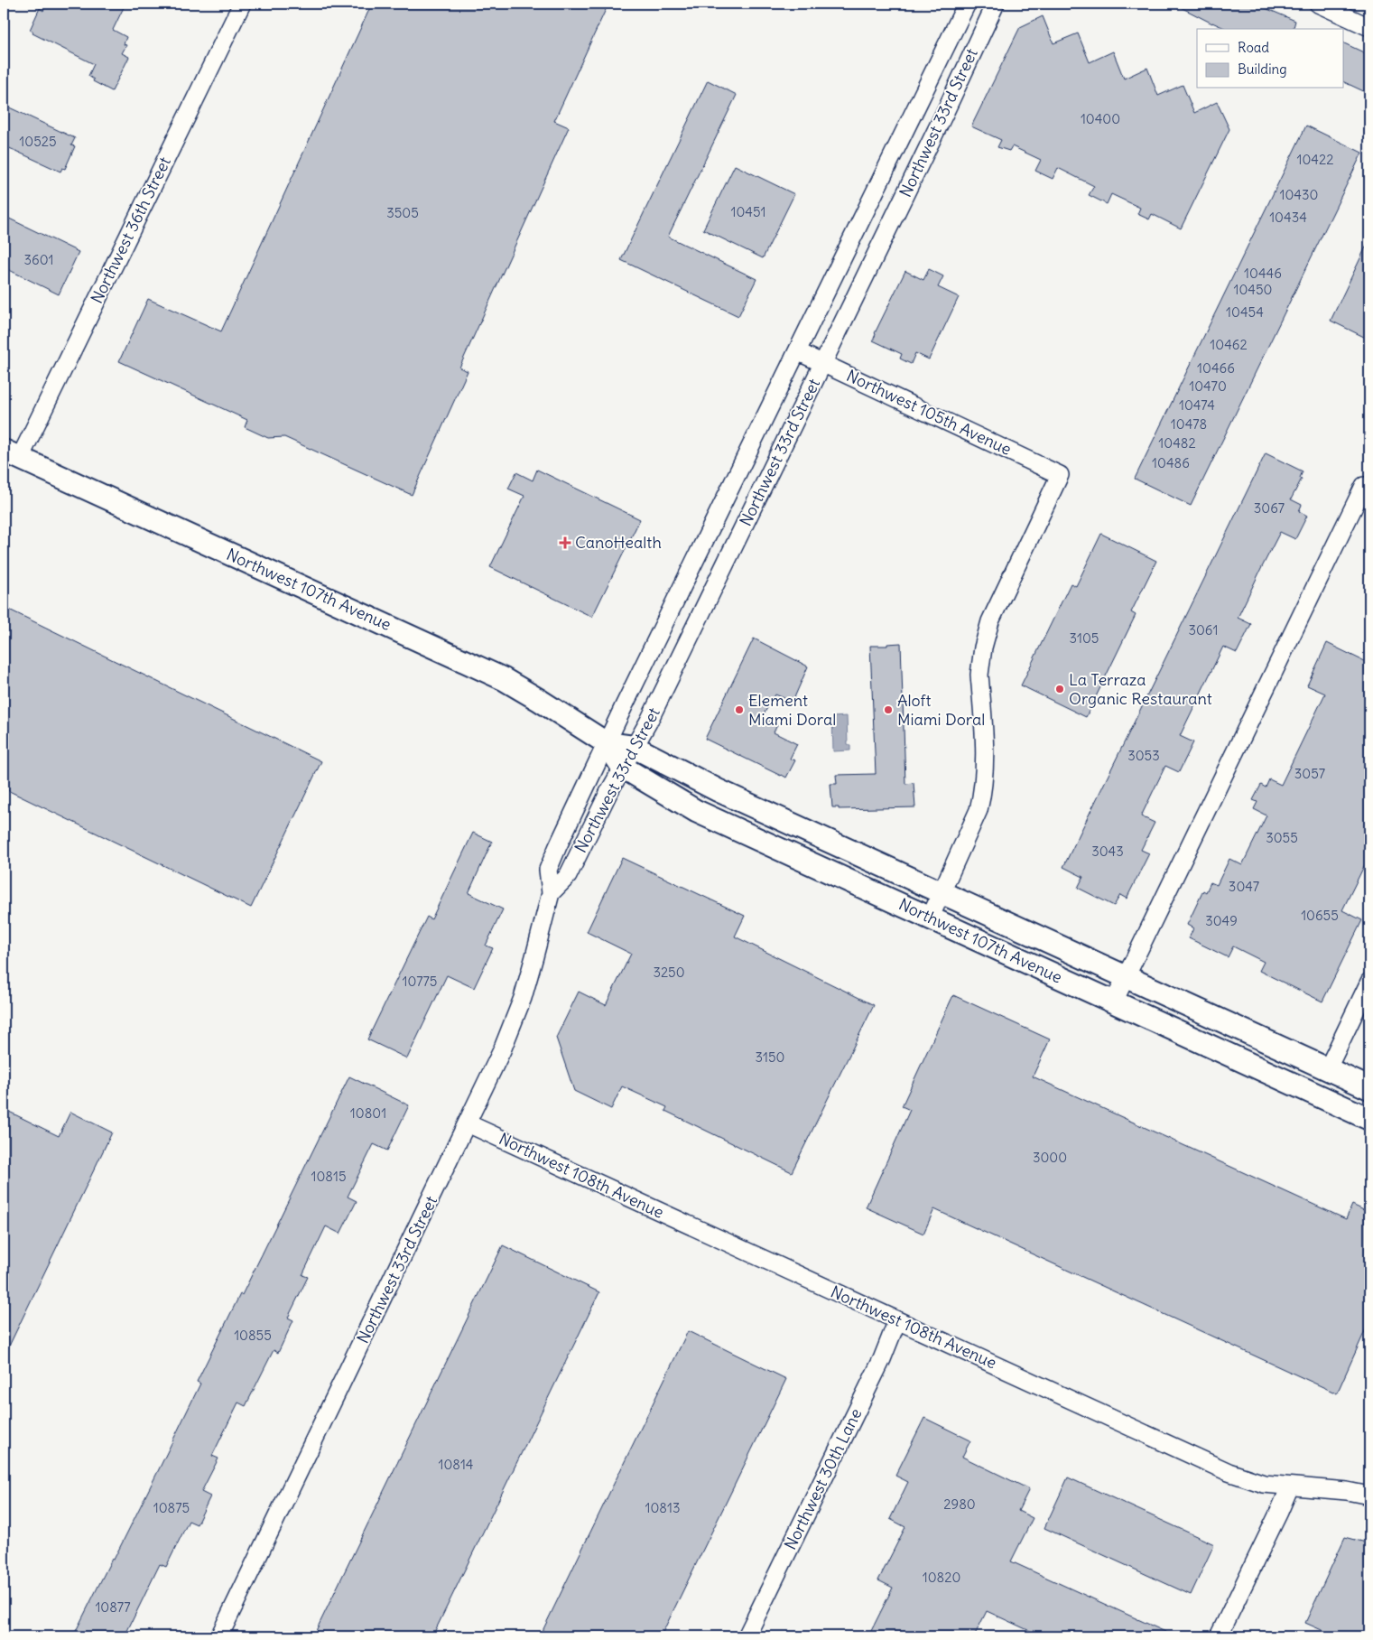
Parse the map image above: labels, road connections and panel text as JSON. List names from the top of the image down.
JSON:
{
  "streets": {
    "main road": ["Northwest 107th Avenue"],
    "street": [
      "Northwest 33rd Street",
      "Northwest 36th Street",
      "Northwest 105th Avenue",
      "Northwest 108th Avenue",
      "Northwest 30th Lane"
    ]
  },
  "crossings": [
    ["Northwest 33rd Street", "Northwest 105th Avenue"],
    ["Northwest 33rd Street", "Northwest 107th Avenue"],
    ["Northwest 33rd Street", "Northwest 108th Avenue"],
    ["Northwest 36th Street", "Northwest 107th Avenue"],
    ["Northwest 105th Avenue", "Northwest 107th Avenue"],
    ["Northwest 108th Avenue", "Northwest 30th Lane"]
  ],
  "places": {
    "health": ["CanoHealth"],
    "other": ["La Terraza Organic Restaurant", "Element Miami Doral", "Aloft Miami Doral"]
  },
  "house_numbers": [
    "10400",
    "10525",
    "10422",
    "10430",
    "10451",
    "3505",
    "10434",
    "3601",
    "10446",
    "10450",
    "10454",
    "10462",
    "10466",
    "10470",
    "10474",
    "10478",
    "10482",
    "10486",
    "3067",
    "3061",
    "3105",
    "3053",
    "3057",
    "3055",
    "3043",
    "3047",
    "10655",
    "3049",
    "3250",
    "10775",
    "3150",
    "10801",
    "3000",
    "10815",
    "10855",
    "10814",
    "2980",
    "10875",
    "10813",
    "10820",
    "10877"
  ],
  "legend": ["Road", "Building"]
}
